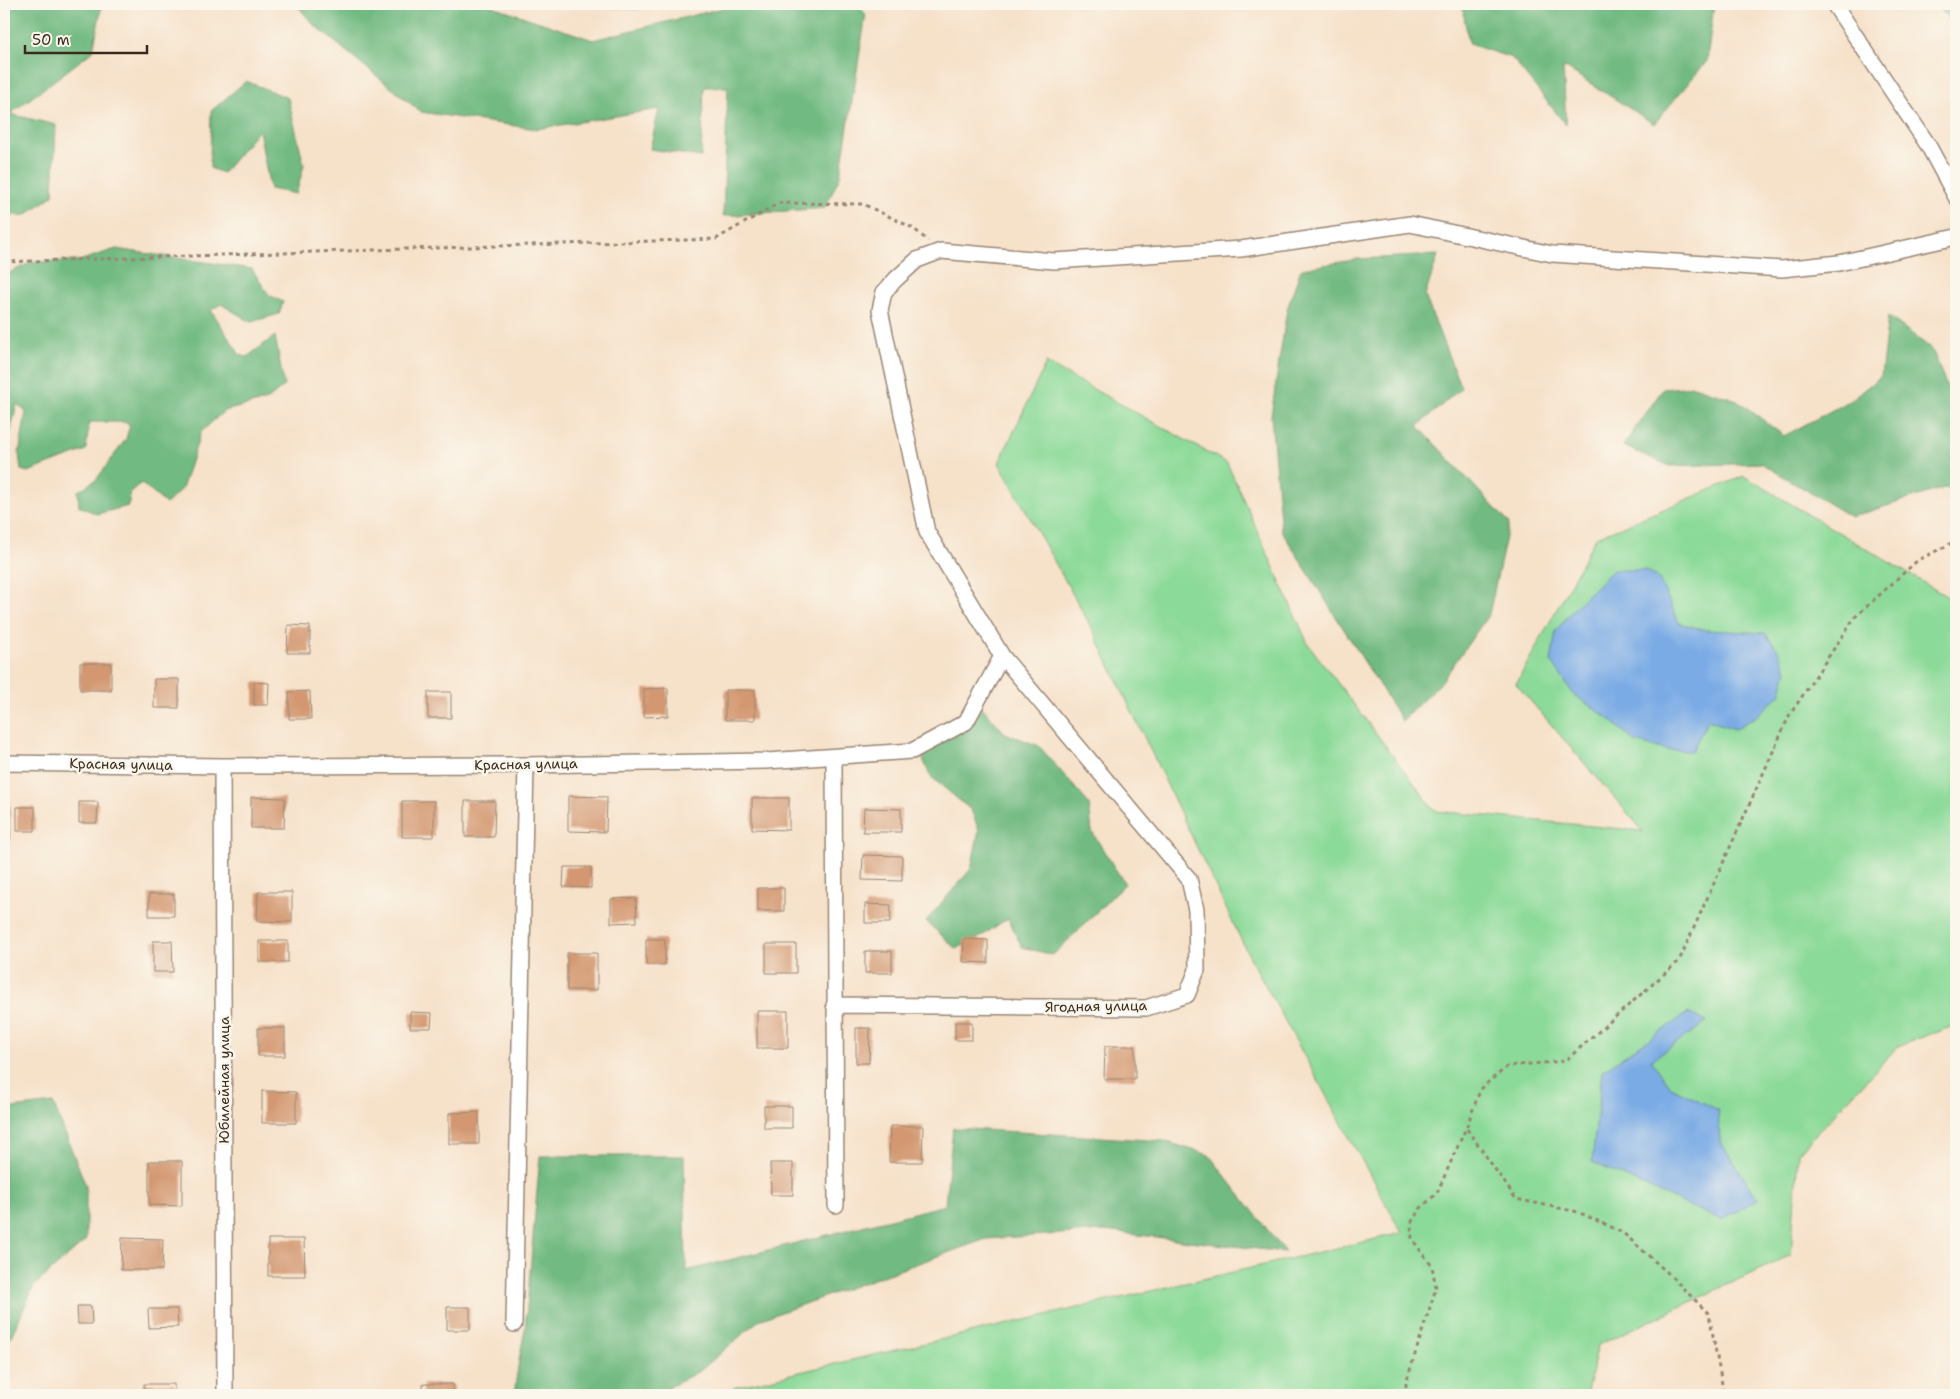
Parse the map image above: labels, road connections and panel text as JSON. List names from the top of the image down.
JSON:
{
  "streets": {
    "street": ["Красная улица", "Ягодная улица", "Юбилейная улица"]
  },
  "crossings": [
    ["Красная улица", "Ягодная улица"],
    ["Красная улица", "Юбилейная улица"]
  ],
  "scale_bar": "50 m"
}
